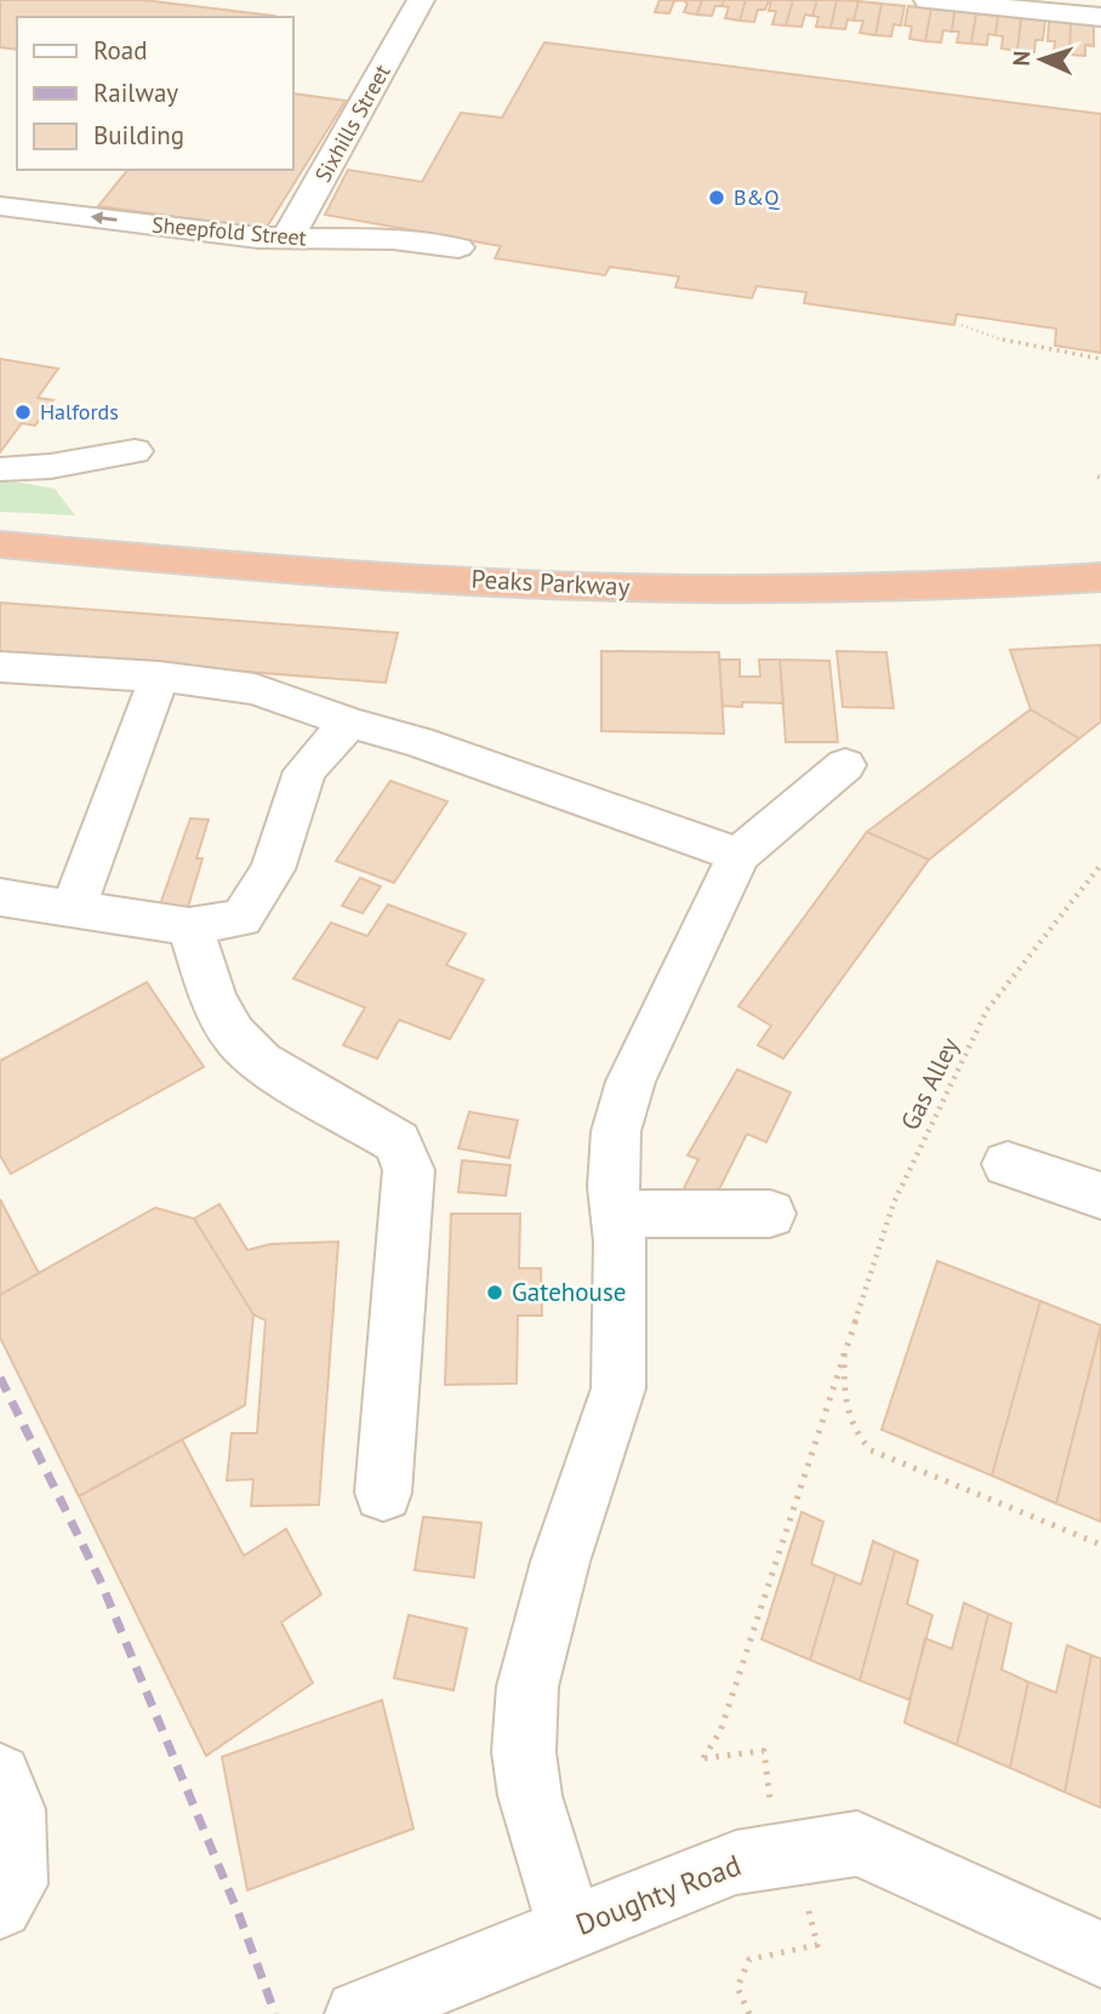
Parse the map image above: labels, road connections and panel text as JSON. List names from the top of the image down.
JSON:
{
  "streets": {
    "highway": ["Peaks Parkway"],
    "street": ["Sixhills Street", "Sheepfold Street", "Doughty Road"],
    "path": ["Gas Alley"]
  },
  "crossings": [
    ["Sixhills Street", "Sheepfold Street"]
  ],
  "places": ["B&Q", "Halfords", "Gatehouse"],
  "legend": ["Road", "Railway", "Building"],
  "north": "left"
}
